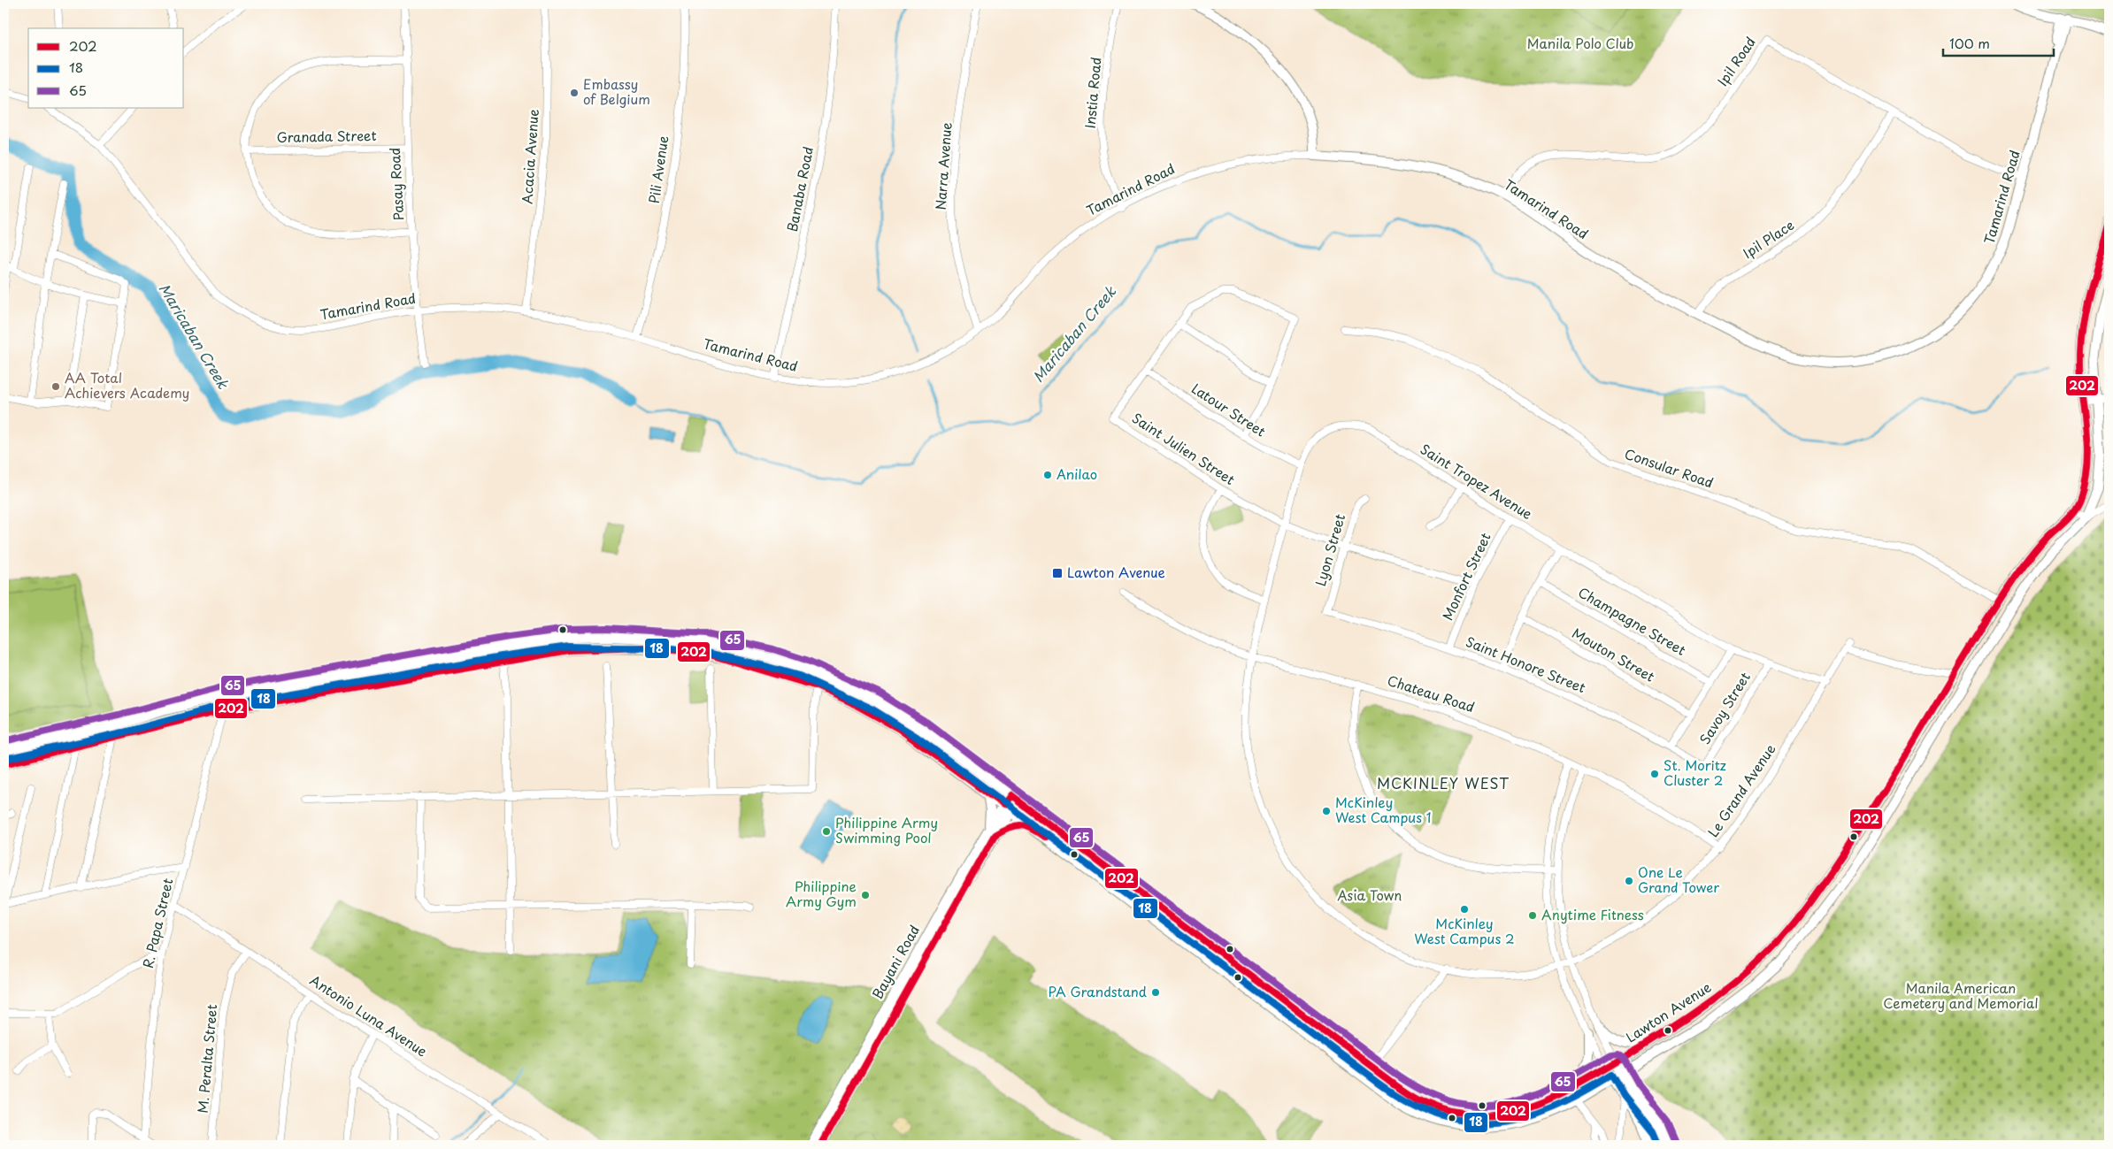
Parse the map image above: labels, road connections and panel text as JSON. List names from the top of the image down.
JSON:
{
  "streets": {
    "main road": ["Tamarind Road", "Bayani Road", "Lawton Avenue"],
    "street": [
      "Ipil Road",
      "Instia Road",
      "Granada Street",
      "Acacia Avenue",
      "Narra Avenue",
      "Pili Avenue",
      "Pasay Road",
      "Banaba Road",
      "Ipil Place",
      "Latour Street",
      "Saint Julien Street",
      "Consular Road",
      "Saint Tropez Avenue",
      "Lyon Street",
      "Monfort Street",
      "Champagne Street",
      "Mouton Street",
      "Saint Honore Street",
      "Chateau Road",
      "Savoy Street",
      "Le Grand Avenue",
      "R. Papa Street",
      "Antonio Luna Avenue",
      "M. Peralta Street"
    ]
  },
  "crossings": [
    ["Ipil Road", "Tamarind Road"],
    ["Ipil Road", "Ipil Place"],
    ["Instia Road", "Tamarind Road"],
    ["Granada Street", "Pasay Road"],
    ["Acacia Avenue", "Tamarind Road"],
    ["Narra Avenue", "Tamarind Road"],
    ["Pili Avenue", "Tamarind Road"],
    ["Pasay Road", "Tamarind Road"],
    ["Banaba Road", "Tamarind Road"],
    ["Tamarind Road", "Ipil Place"],
    ["Latour Street", "Saint Julien Street"],
    ["Latour Street", "Saint Tropez Avenue"],
    ["Saint Julien Street", "Saint Tropez Avenue"],
    ["Saint Julien Street", "Lyon Street"],
    ["Saint Julien Street", "Monfort Street"],
    ["Consular Road", "Lawton Avenue"],
    ["Saint Tropez Avenue", "Monfort Street"],
    ["Saint Tropez Avenue", "Chateau Road"],
    ["Saint Tropez Avenue", "Savoy Street"],
    ["Saint Tropez Avenue", "Le Grand Avenue"],
    ["Lyon Street", "Saint Honore Street"],
    ["Monfort Street", "Saint Honore Street"],
    ["Saint Honore Street", "Savoy Street"],
    ["Chateau Road", "Le Grand Avenue"],
    ["R. Papa Street", "Lawton Avenue"],
    ["R. Papa Street", "Antonio Luna Avenue"],
    ["Bayani Road", "Lawton Avenue"],
    ["Antonio Luna Avenue", "M. Peralta Street"]
  ],
  "districts": ["MCKINLEY WEST"],
  "water": ["Maricaban Creek"],
  "parks": ["Manila Polo Club", "Asia Town", "Manila American Cemetery and Memorial"],
  "places": {
    "other": [
      "Embassy of Belgium",
      "AA Total Achievers Academy",
      "Anilao",
      "St. Moritz Cluster 2",
      "McKinley West Campus 1",
      "Philippine Army Swimming Pool",
      "One Le Grand Tower",
      "Philippine Army Gym",
      "McKinley West Campus 2",
      "Anytime Fitness",
      "PA Grandstand"
    ],
    "transit": ["Lawton Avenue"]
  },
  "lines": ["transit line 202", "transit line 65", "transit line 18"],
  "legend": ["202", "18", "65"],
  "scale_bar": "100 m"
}
